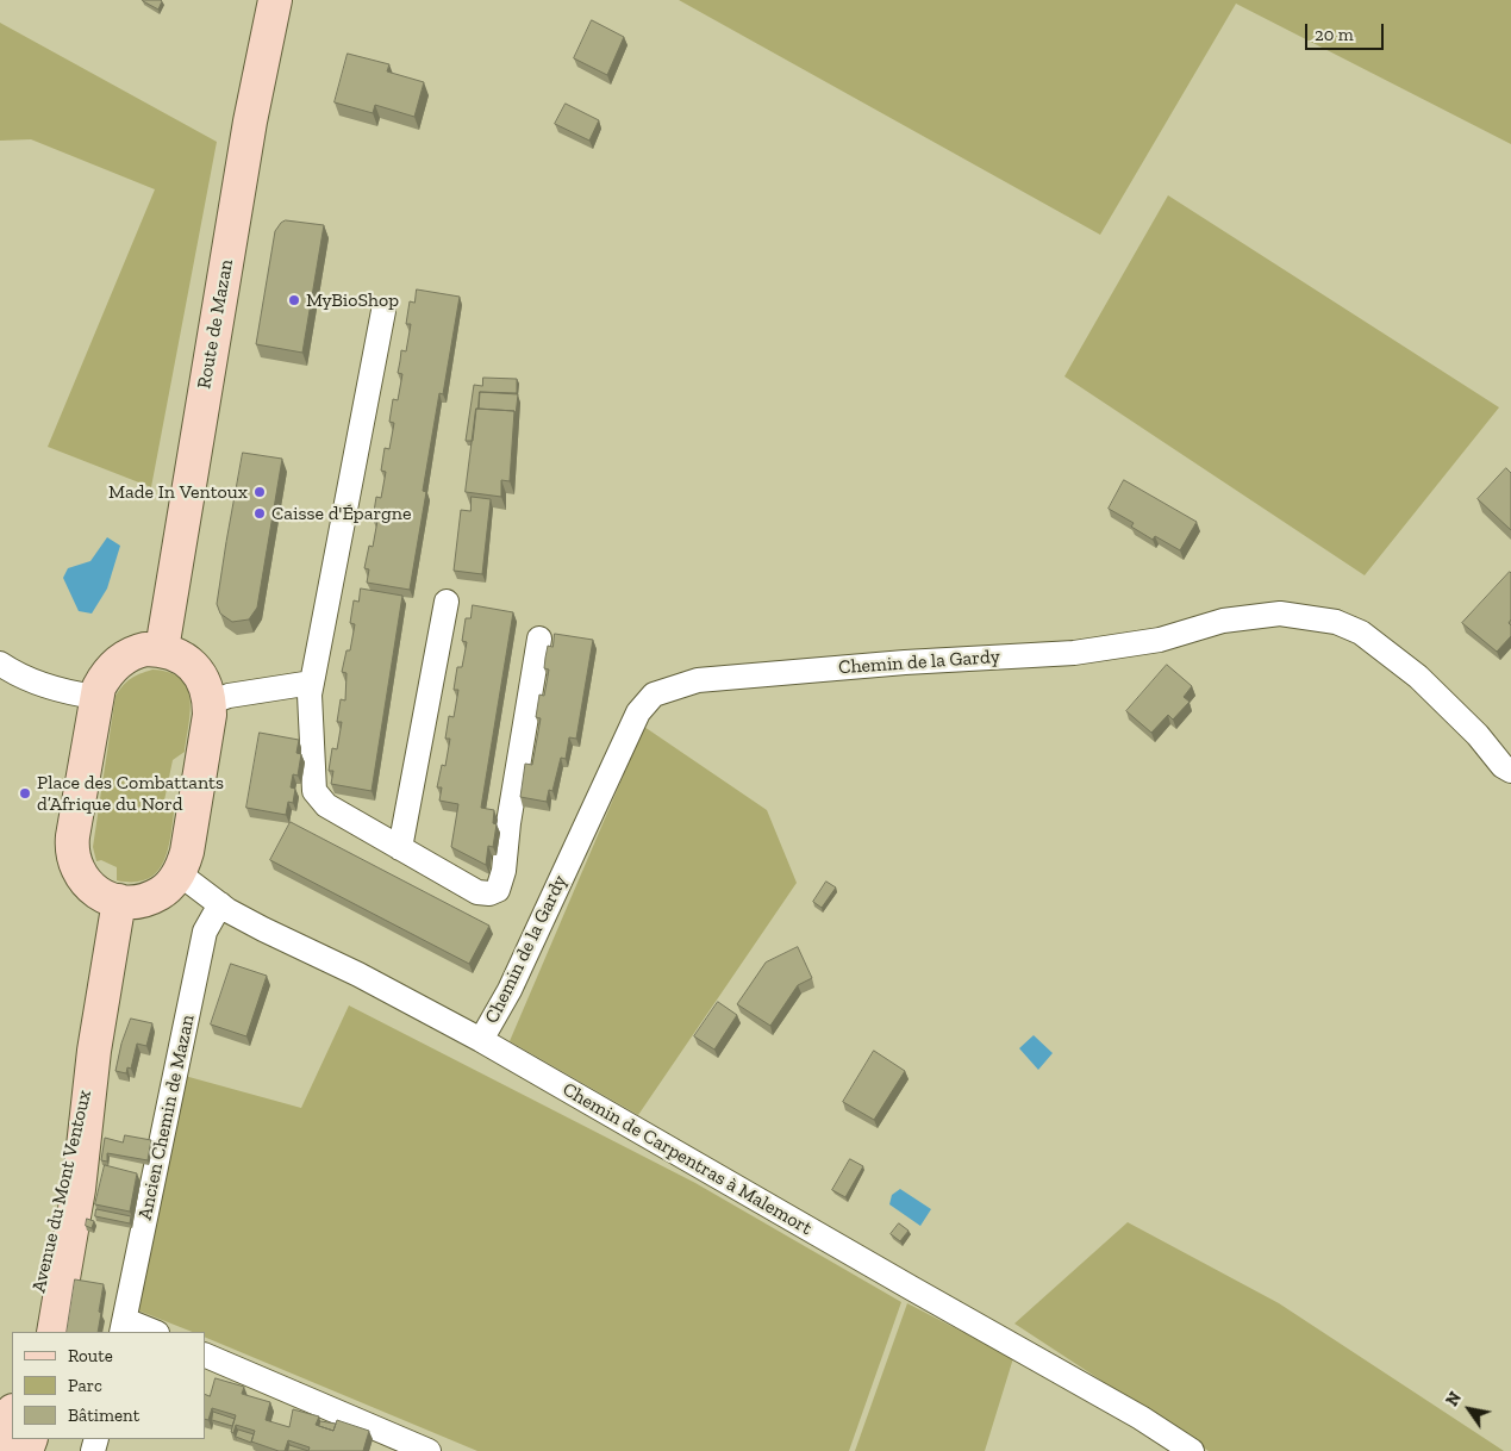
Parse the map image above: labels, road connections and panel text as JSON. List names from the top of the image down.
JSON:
{
  "streets": {
    "main road": ["Route de Mazan", "Avenue du Mont Ventoux"],
    "street": ["Chemin de la Gardy", "Ancien Chemin de Mazan", "Chemin de Carpentras à Malemort"]
  },
  "crossings": [
    ["Chemin de la Gardy", "Chemin de Carpentras à Malemort"],
    ["Ancien Chemin de Mazan", "Chemin de Carpentras à Malemort"]
  ],
  "places": [
    "MyBioShop",
    "Made In Ventoux",
    "Caisse d'Épargne",
    "Place des Combattants d’Afrique du Nord"
  ],
  "legend": ["Route", "Parc", "Bâtiment"],
  "scale_bar": "20 m",
  "north": "top left"
}
